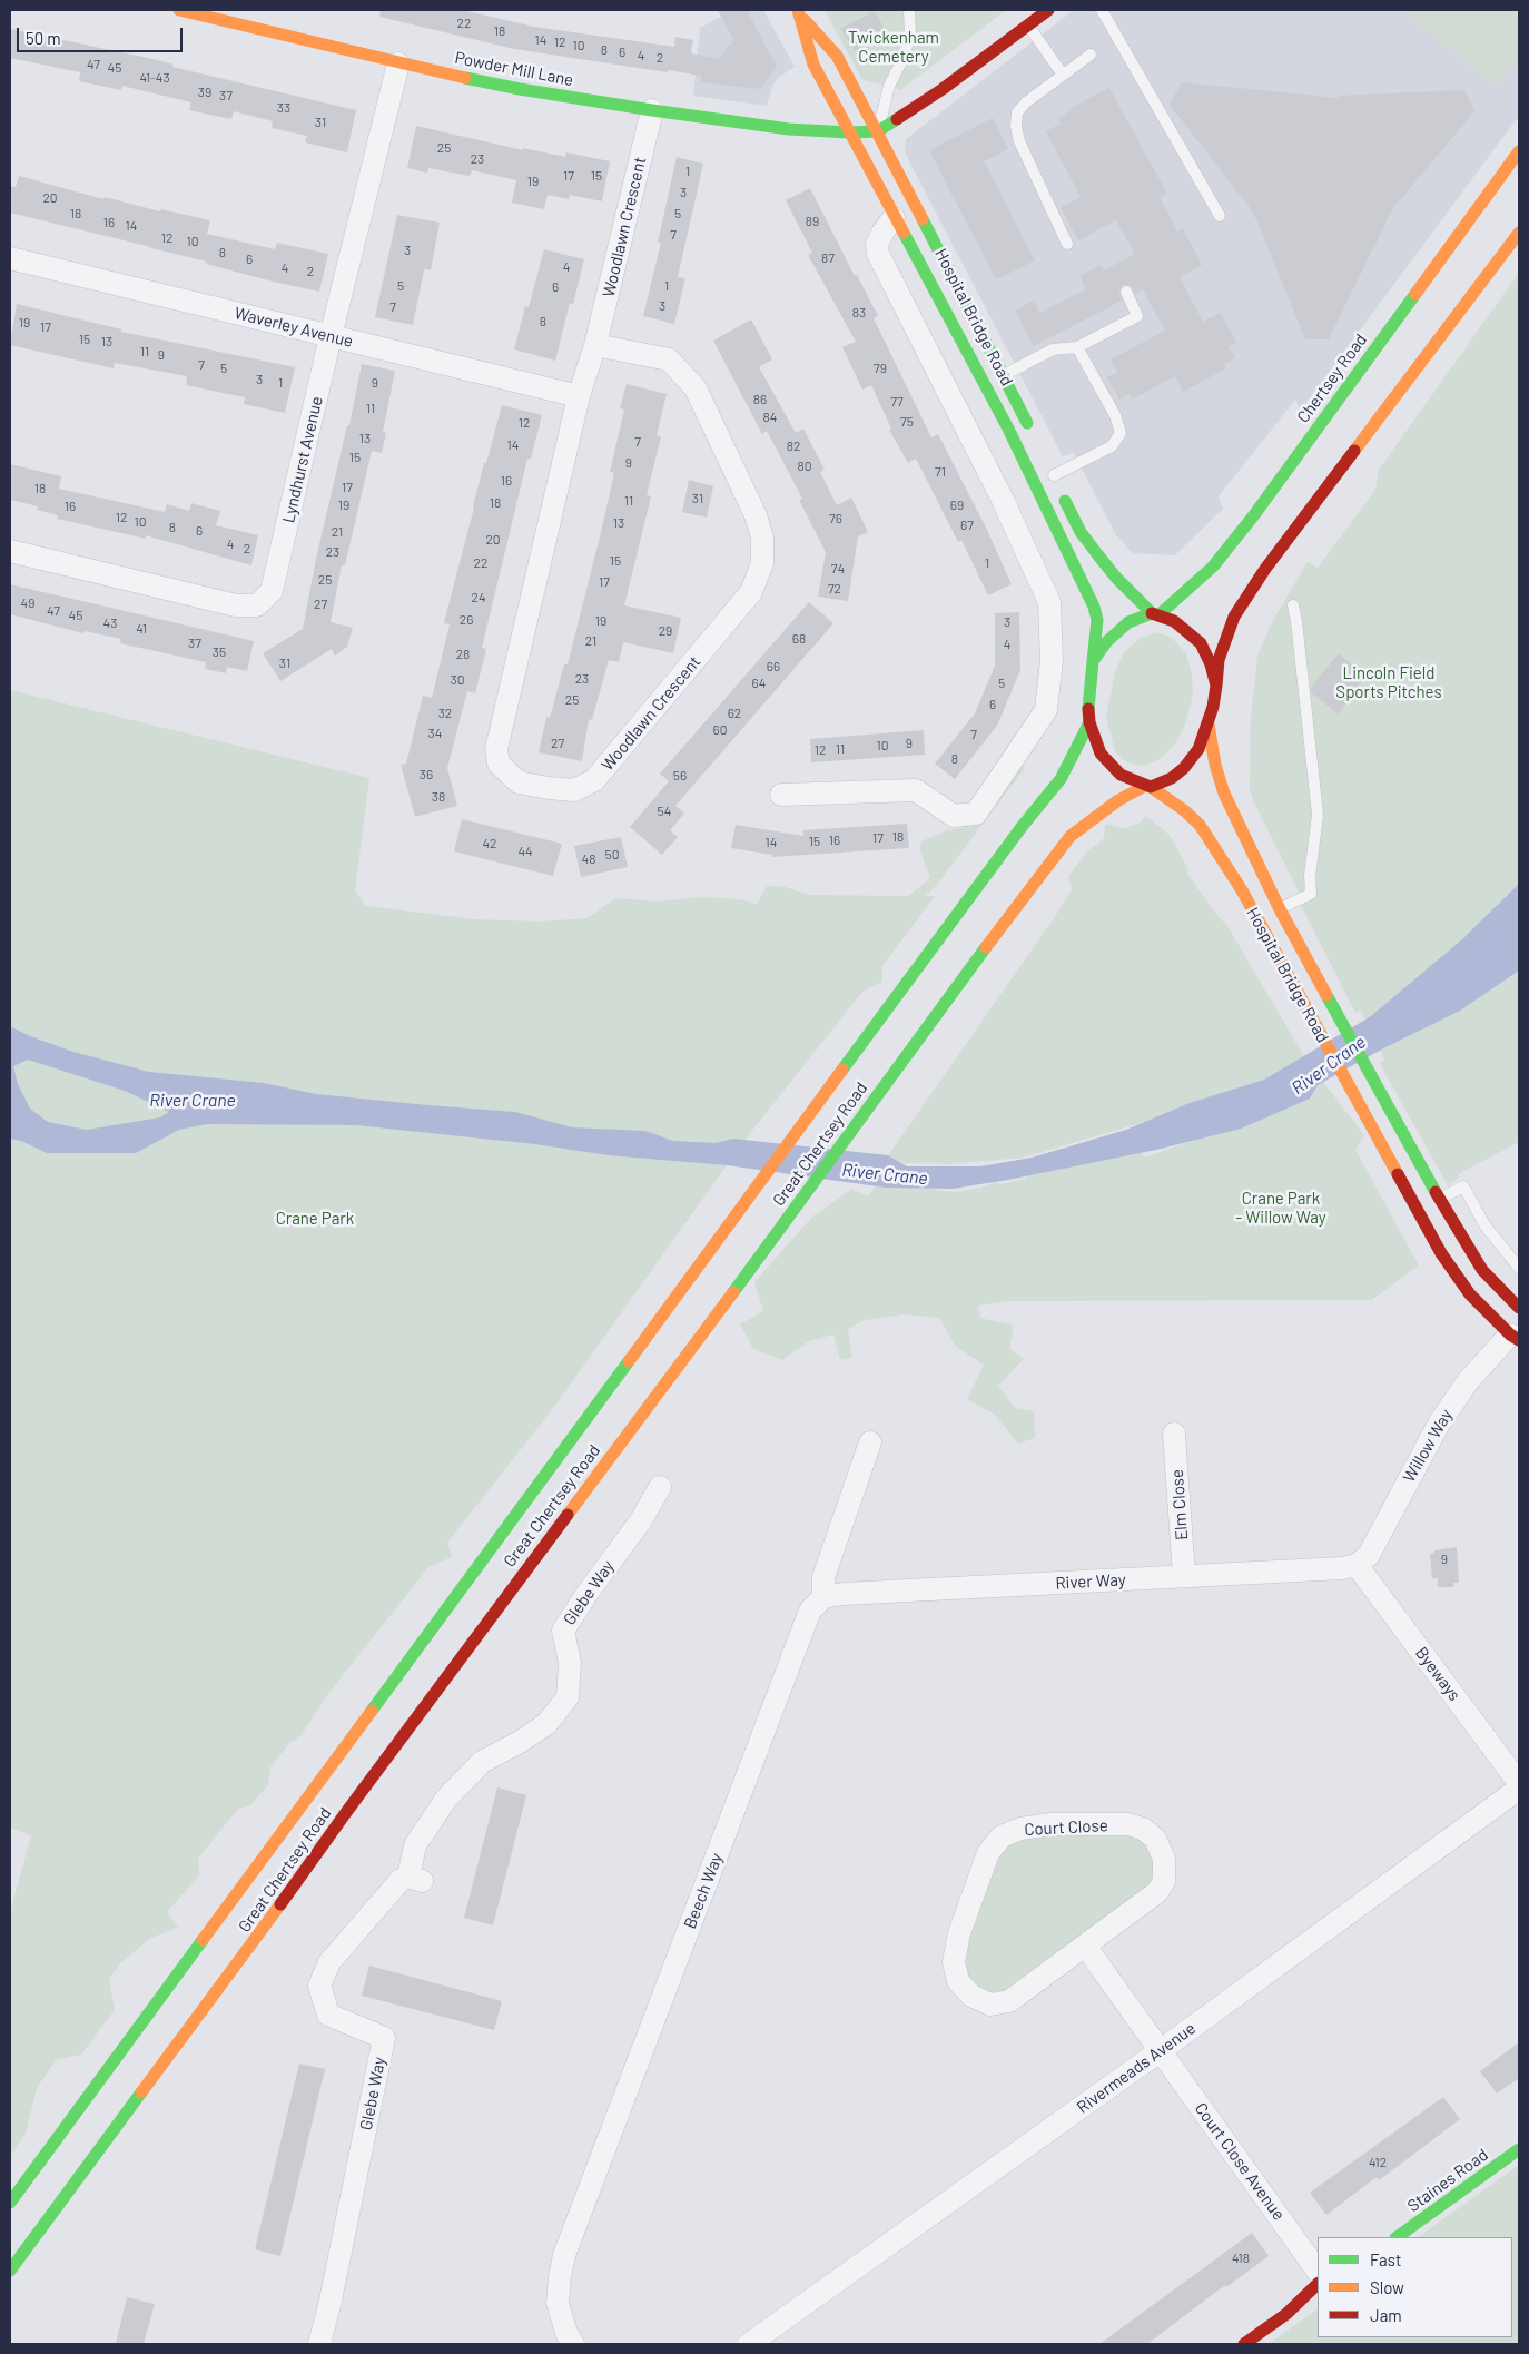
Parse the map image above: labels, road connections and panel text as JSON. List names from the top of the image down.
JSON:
{
  "streets": {
    "main road": [
      "Powder Mill Lane",
      "Hospital Bridge Road",
      "Chertsey Road",
      "Great Chertsey Road",
      "Staines Road"
    ],
    "street": [
      "Woodlawn Crescent",
      "Waverley Avenue",
      "Lyndhurst Avenue",
      "Willow Way",
      "Elm Close",
      "River Way",
      "Glebe Way",
      "Byeways",
      "Court Close",
      "Beech Way",
      "Rivermeads Avenue",
      "Court Close Avenue"
    ]
  },
  "crossings": [
    ["Powder Mill Lane", "Woodlawn Crescent"],
    ["Powder Mill Lane", "Hospital Bridge Road"],
    ["Powder Mill Lane", "Lyndhurst Avenue"],
    ["Woodlawn Crescent", "Waverley Avenue"],
    ["Hospital Bridge Road", "Chertsey Road"],
    ["Hospital Bridge Road", "Great Chertsey Road"],
    ["Hospital Bridge Road", "Willow Way"],
    ["Waverley Avenue", "Lyndhurst Avenue"],
    ["Chertsey Road", "Great Chertsey Road"],
    ["Willow Way", "River Way"],
    ["Willow Way", "Byeways"],
    ["Elm Close", "River Way"],
    ["River Way", "Byeways"],
    ["River Way", "Beech Way"],
    ["Rivermeads Avenue", "Court Close Avenue"]
  ],
  "water": ["River Crane"],
  "parks": [
    "Twickenham Cemetery",
    "Lincoln Field Sports Pitches",
    "Crane Park - Willow Way",
    "Crane Park"
  ],
  "house_numbers": [
    "22",
    "18",
    "14",
    "12",
    "10",
    "8",
    "6",
    "4",
    "2",
    "47",
    "45",
    "41-43",
    "39",
    "37",
    "33",
    "31",
    "25",
    "23",
    "1",
    "17",
    "15",
    "19",
    "3",
    "20",
    "18",
    "5",
    "89",
    "16",
    "14",
    "7",
    "12",
    "10",
    "3",
    "8",
    "87",
    "6",
    "4",
    "4",
    "2",
    "5",
    "1",
    "6",
    "3",
    "7",
    "83",
    "8",
    "19",
    "17",
    "15",
    "13",
    "11",
    "9",
    "7",
    "5",
    "79",
    "3",
    "1",
    "9",
    "86",
    "77",
    "11",
    "84",
    "75",
    "12",
    "13",
    "7",
    "14",
    "82",
    "15",
    "9",
    "80",
    "71",
    "16",
    "17",
    "18",
    "31",
    "11",
    "18",
    "19",
    "69",
    "16",
    "12",
    "76",
    "10",
    "13",
    "67",
    "8",
    "6",
    "21",
    "20",
    "4",
    "2",
    "23",
    "15",
    "22",
    "1",
    "74",
    "25",
    "17",
    "72",
    "24",
    "49",
    "27",
    "47",
    "45",
    "26",
    "19",
    "3",
    "43",
    "41",
    "29",
    "68",
    "21",
    "37",
    "4",
    "35",
    "28",
    "31",
    "66",
    "23",
    "30",
    "64",
    "5",
    "25",
    "6",
    "32",
    "62",
    "60",
    "34",
    "7",
    "27",
    "9",
    "10",
    "11",
    "12",
    "8",
    "36",
    "56",
    "38",
    "54",
    "18",
    "17",
    "16",
    "15",
    "14",
    "42",
    "44",
    "50",
    "48",
    "9",
    "412",
    "418"
  ],
  "legend": ["Fast", "Slow", "Jam"],
  "scale_bar": "50 m"
}
